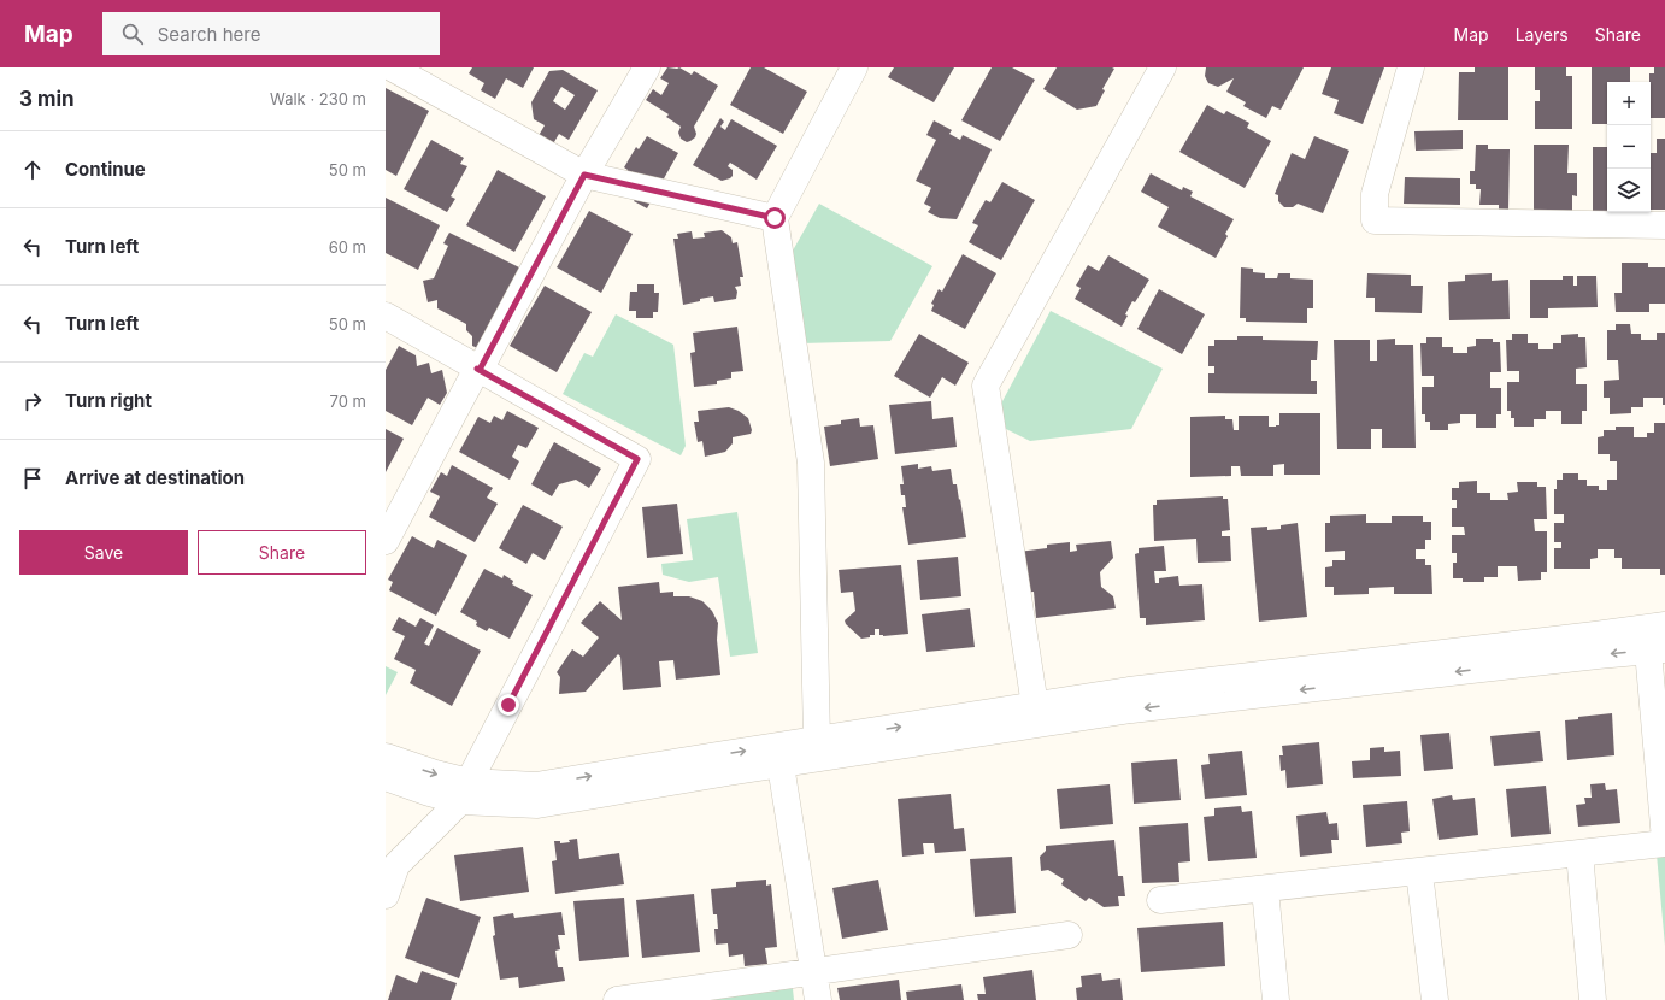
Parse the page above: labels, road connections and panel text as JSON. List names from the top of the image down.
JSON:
{
  "page": {
    "header": "Map",
    "search": "Search here",
    "nav": ["Map", "Layers", "Share"],
    "heading": ["3 min", "Walk · 230 m"],
    "map_buttons": ["+", "−"],
    "list": [
      ["Continue", "50 m"],
      ["Turn left", "60 m"],
      ["Turn left", "50 m"],
      ["Turn right", "70 m"],
      "Arrive at destination"
    ],
    "buttons": ["Save", "Share"]
  }
}
